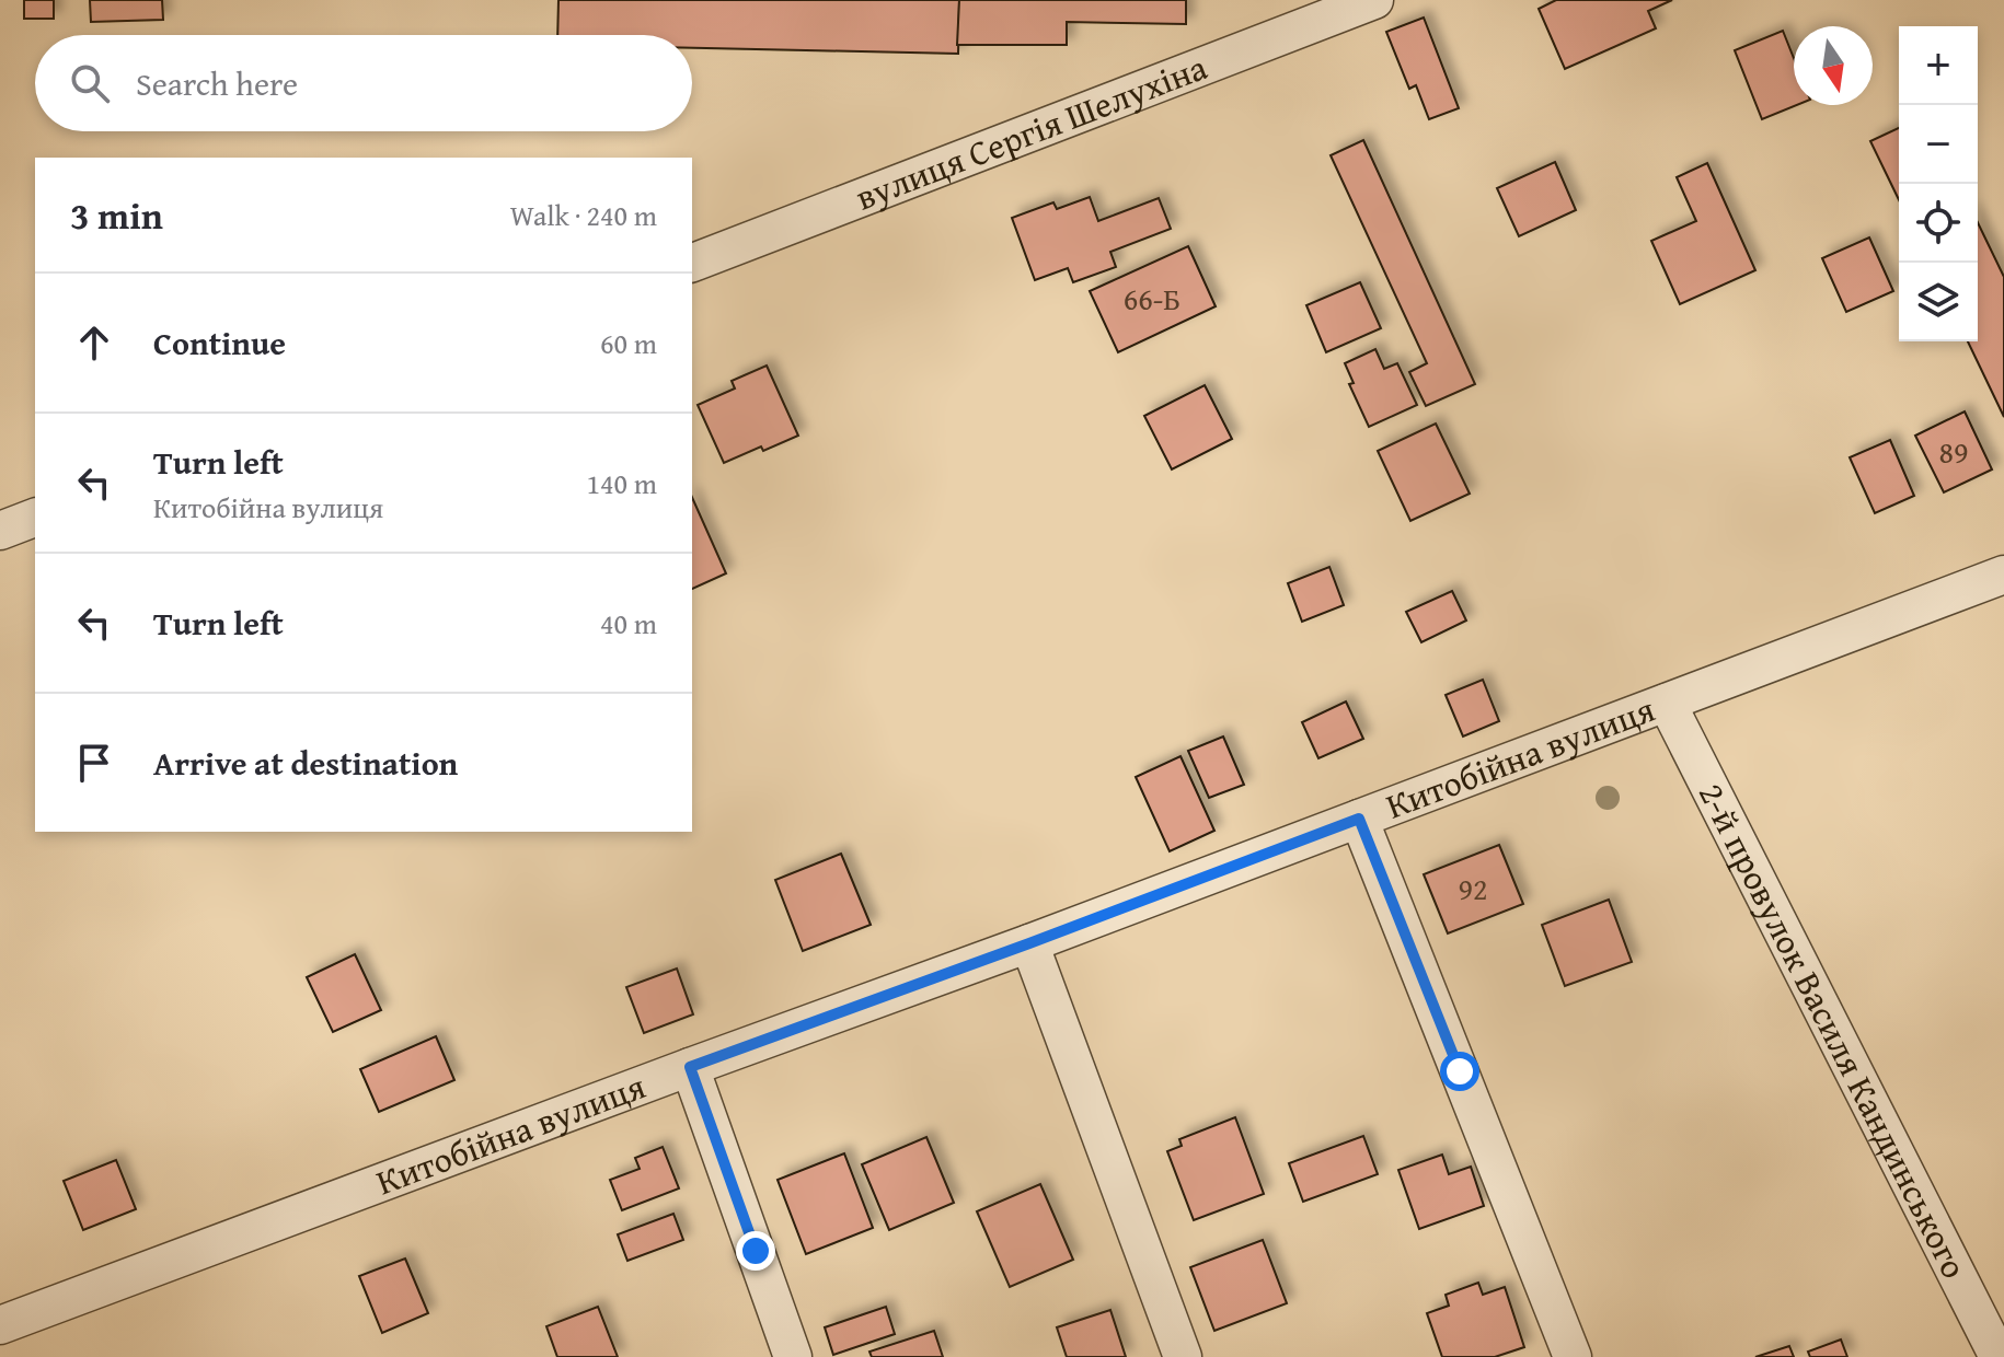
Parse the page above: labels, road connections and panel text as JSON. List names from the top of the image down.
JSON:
{
  "streets": {
    "street": ["вулиця Сергія Шелухіна", "Китобійна вулиця", "2-й провулок Василя Кандинського"]
  },
  "crossings": [
    ["Китобійна вулиця", "2-й провулок Василя Кандинського"]
  ],
  "house_numbers": ["66-Б", "89", "92"],
  "north": "bottom",
  "page": {
    "map_buttons": ["+", "−"],
    "search": "Search here",
    "heading": ["3 min", "Walk · 240 m"],
    "list": [
      ["Continue", "60 m"],
      ["Turn left", "Китобійна вулиця", "140 m"],
      ["Turn left", "40 m"],
      "Arrive at destination"
    ]
  }
}
